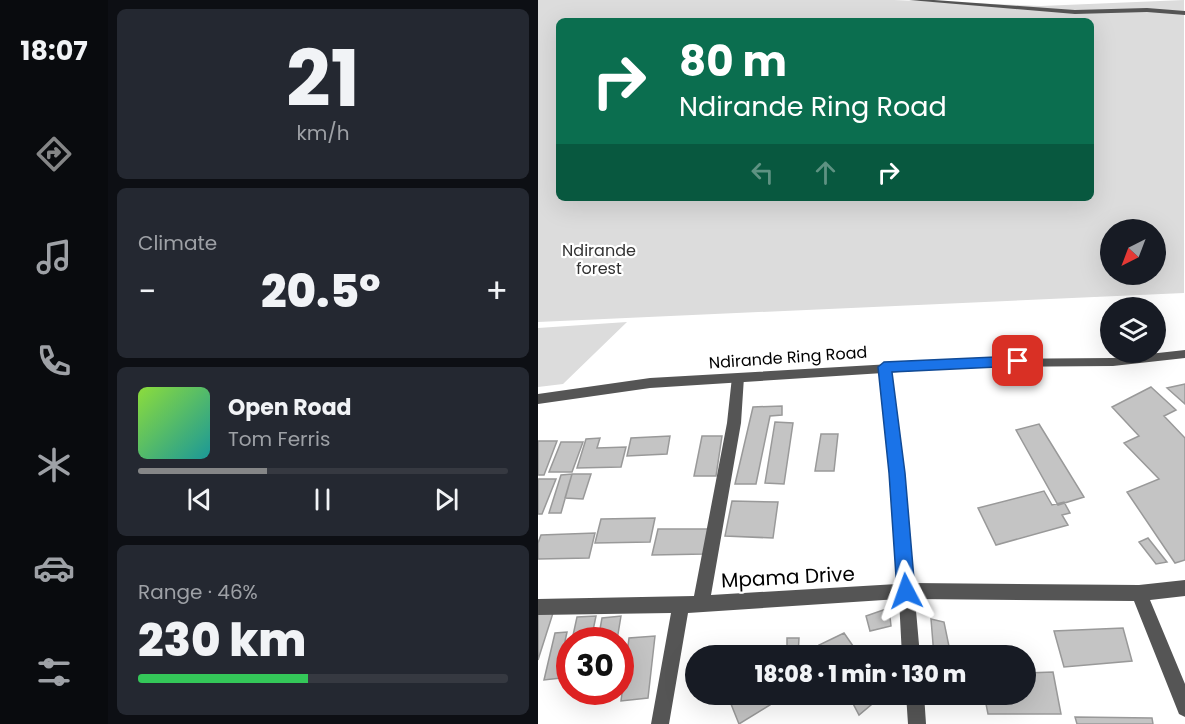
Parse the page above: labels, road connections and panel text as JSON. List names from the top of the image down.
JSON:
{
  "streets": {
    "street": ["Ndirande Ring Road", "Mpama Drive"]
  },
  "parks": ["Ndirande forest"],
  "north": "bottom left",
  "page": {
    "tabs": "18:07",
    "tile": [
      ["21", "km/h"],
      "Climate",
      ["Range · 46%", "230 km"]
    ],
    "turn": ["80 m", "Ndirande Ring Road"],
    "heat": ["−", "20.5°", "+"],
    "song": ["Open Road", "Tom Ferris"],
    "limit": "30",
    "trip": "18:08 · 1 min · 130 m"
  }
}
